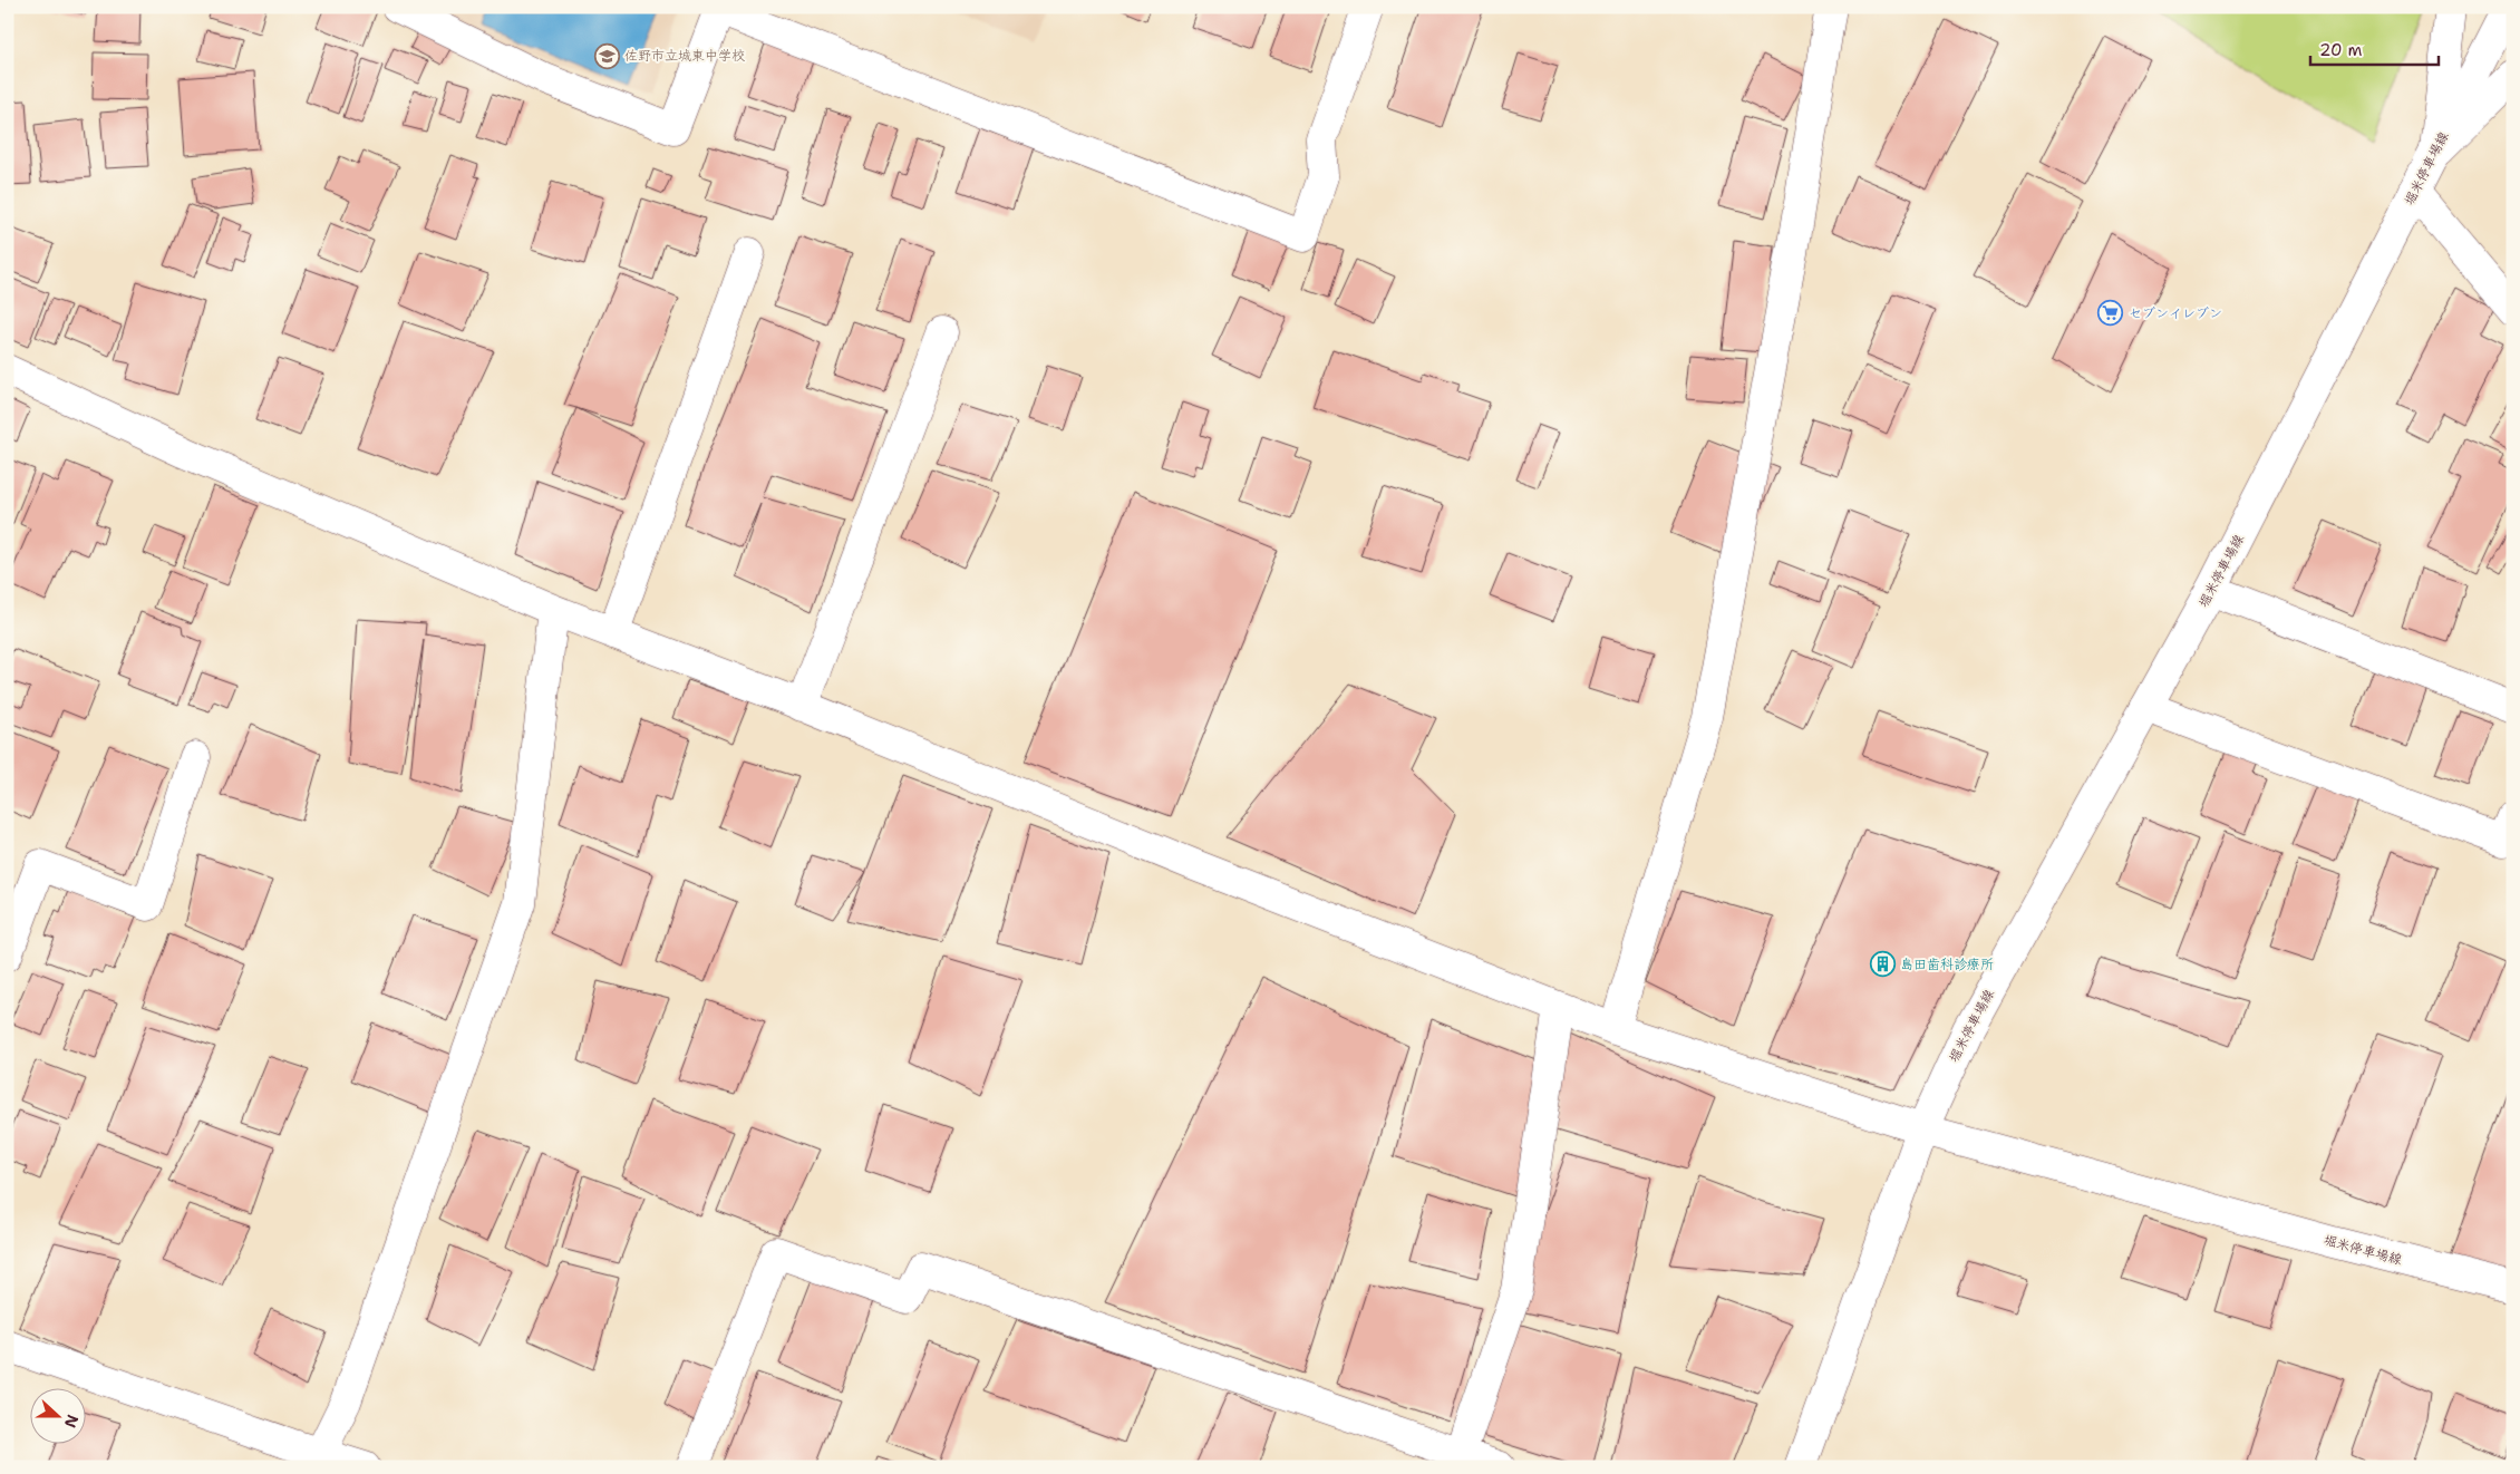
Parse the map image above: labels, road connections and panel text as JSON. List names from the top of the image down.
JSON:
{
  "streets": {
    "street": ["堀米停車場線"]
  },
  "places": {
    "school or university": ["佐野市立城東中学校"],
    "supermarket": ["セブンイレブン"],
    "building": ["島田歯科診療所"]
  },
  "scale_bar": "20 m",
  "north": "right"
}
